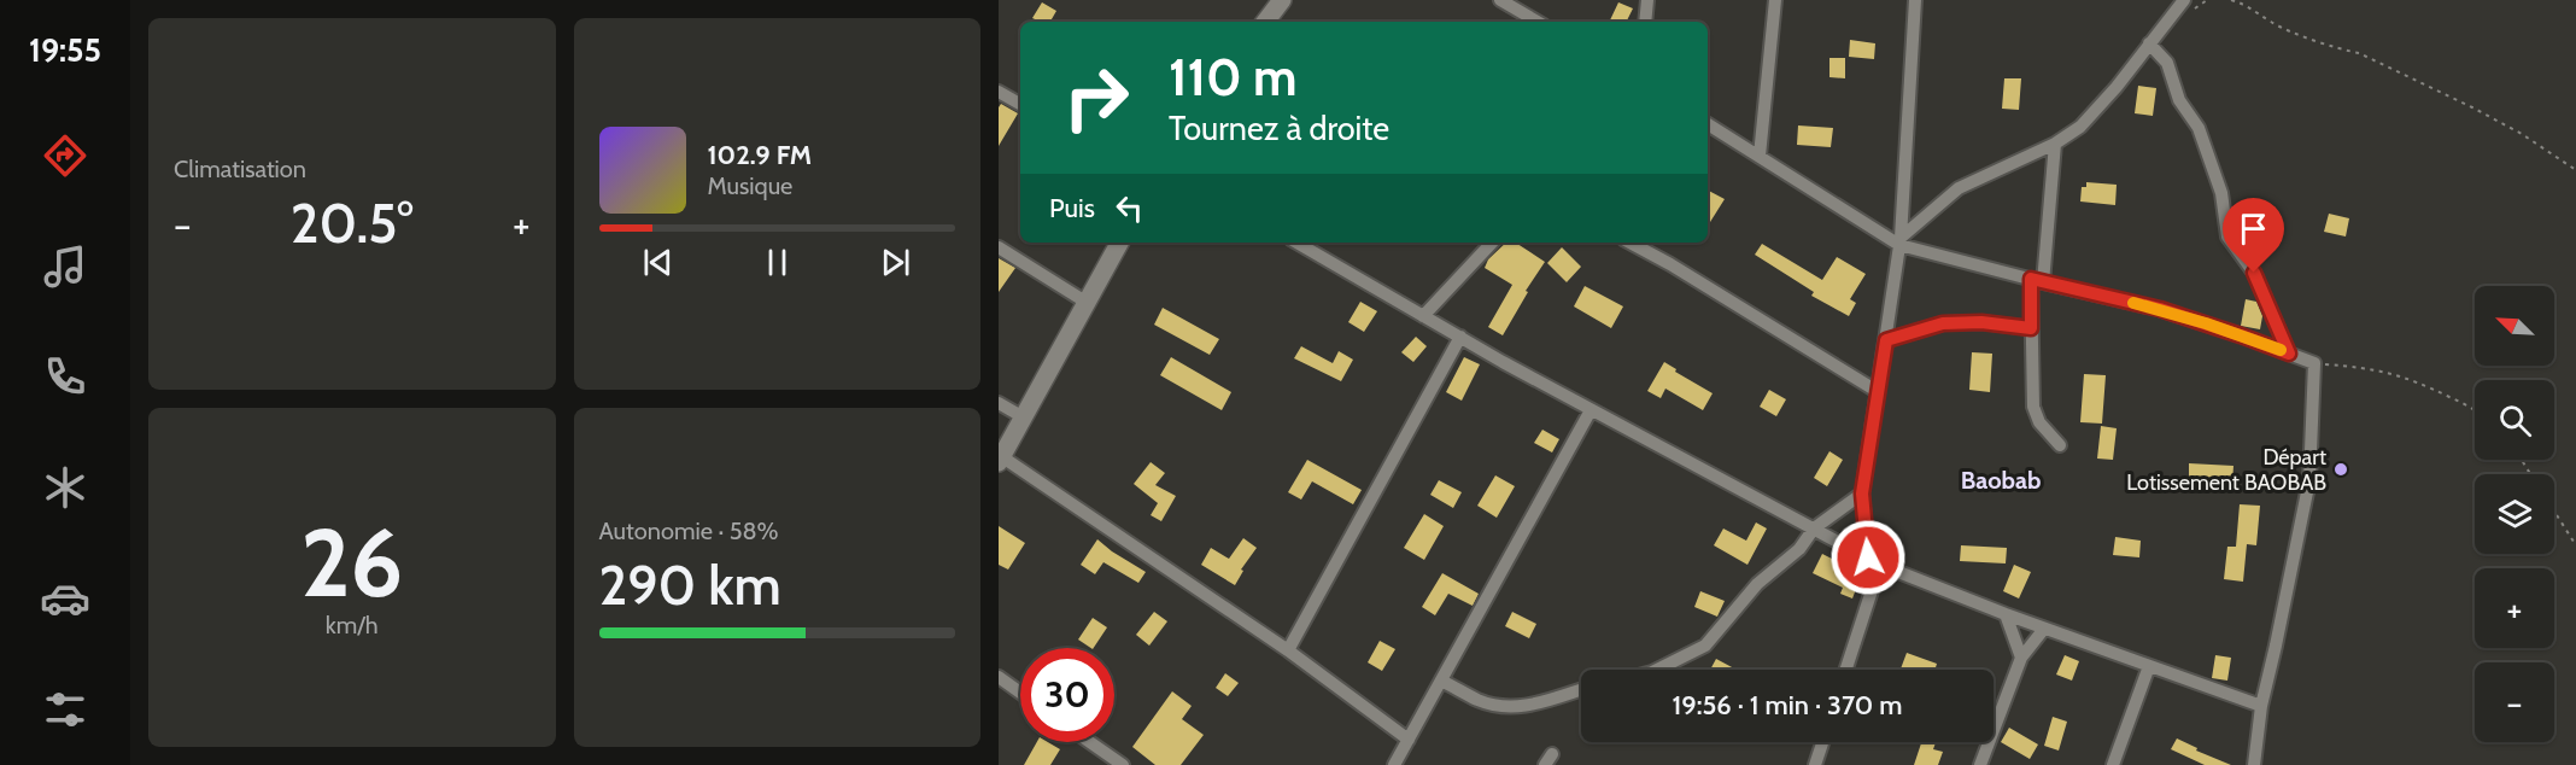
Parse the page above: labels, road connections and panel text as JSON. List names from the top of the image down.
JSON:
{
  "districts": ["Baobab"],
  "places": ["Départ Lotissement BAOBAB"],
  "north": "top left",
  "page": {
    "tabs": "19:55",
    "tile": [
      "Climatisation",
      ["26", "km/h"],
      ["Autonomie · 58%", "290 km"]
    ],
    "turn": ["110 m", "Tournez à droite"],
    "song": ["102.9 FM", "Musique"],
    "then": "Puis",
    "heat": ["−", "20.5°", "+"],
    "map_buttons": ["+", "−"],
    "limit": "30",
    "trip": "19:56 · 1 min · 370 m"
  }
}
